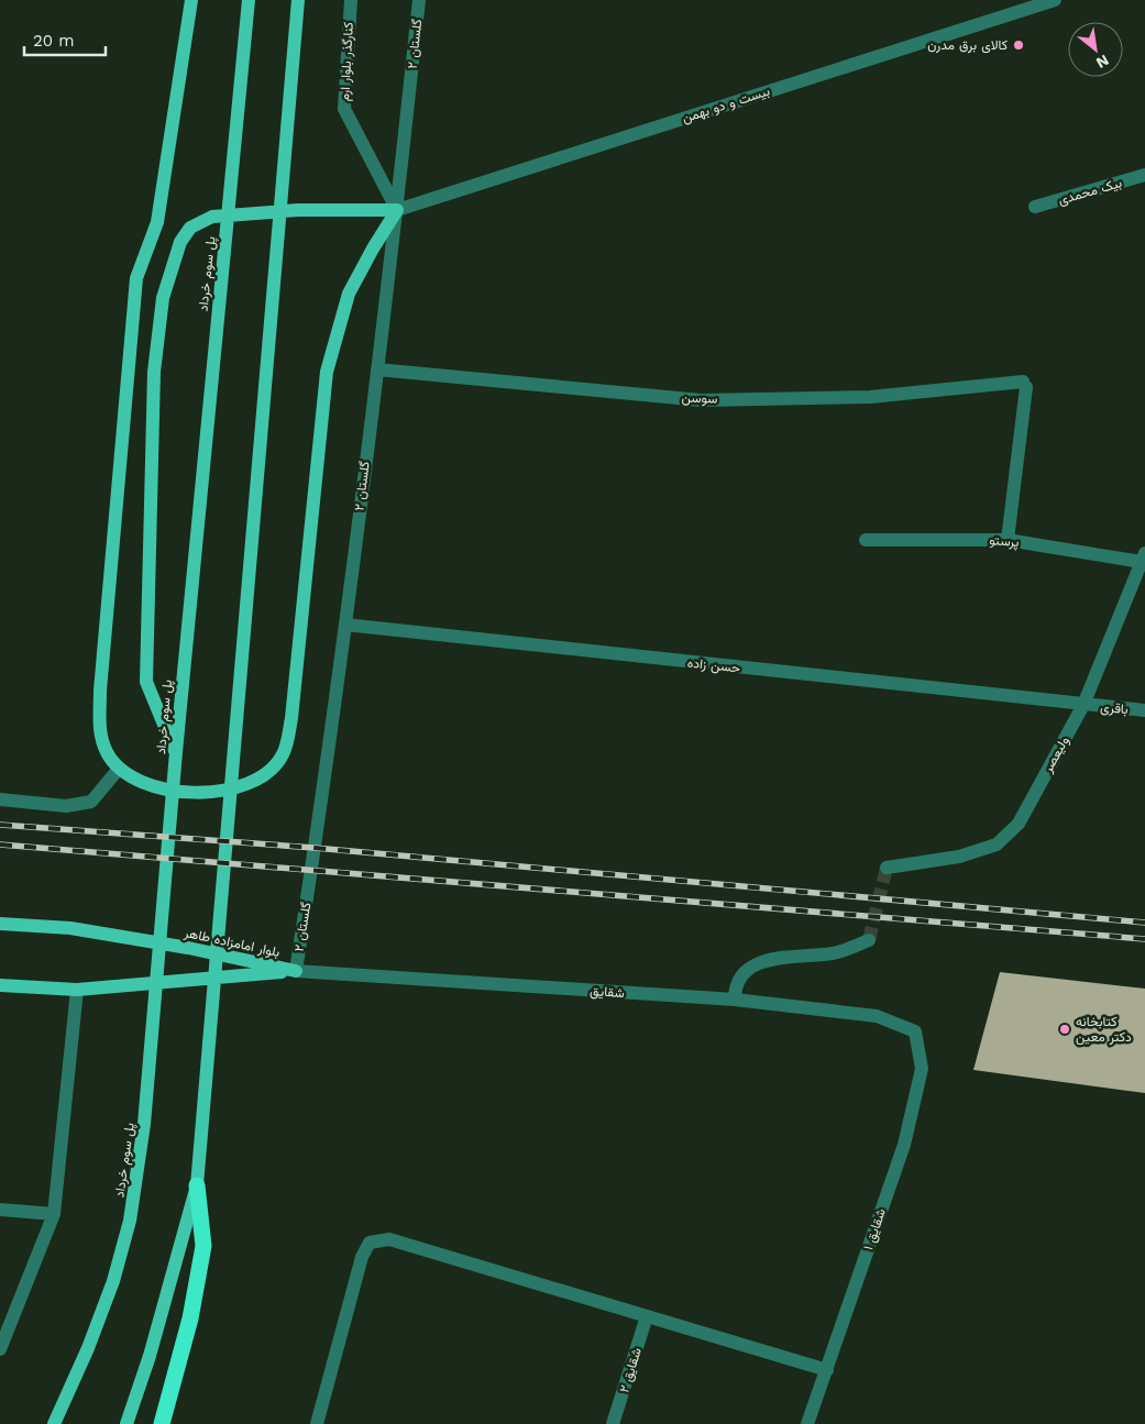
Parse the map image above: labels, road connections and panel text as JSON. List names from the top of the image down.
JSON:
{
  "streets": {
    "main road": ["پل سوم خرداد", "بلوار امامزاده طاهر"],
    "street": [
      "گلستان ۲",
      "کنارگذر بلوار ارم",
      "بیست و دو بهمن",
      "بیک محمدی",
      "سوسن",
      "پرستو",
      "حسن زاده",
      "باقری",
      "ولیعصر",
      "شقایق",
      "۱ شقایق",
      "شقایق ۲"
    ]
  },
  "crossings": [
    ["گلستان ۲", "کنارگذر بلوار ارم"],
    ["گلستان ۲", "بیست و دو بهمن"],
    ["گلستان ۲", "سوسن"],
    ["گلستان ۲", "حسن زاده"],
    ["گلستان ۲", "بلوار امامزاده طاهر"],
    ["گلستان ۲", "شقایق"],
    ["کنارگذر بلوار ارم", "بیست و دو بهمن"],
    ["سوسن", "پرستو"],
    ["پرستو", "ولیعصر"],
    ["حسن زاده", "باقری"],
    ["حسن زاده", "ولیعصر"],
    ["باقری", "ولیعصر"],
    ["بلوار امامزاده طاهر", "شقایق"],
    ["شقایق", "۱ شقایق"]
  ],
  "places": ["کالای برق مدرن", "کتابخانه دکتر معین"],
  "scale_bar": "20 m",
  "north": "bottom right"
}
